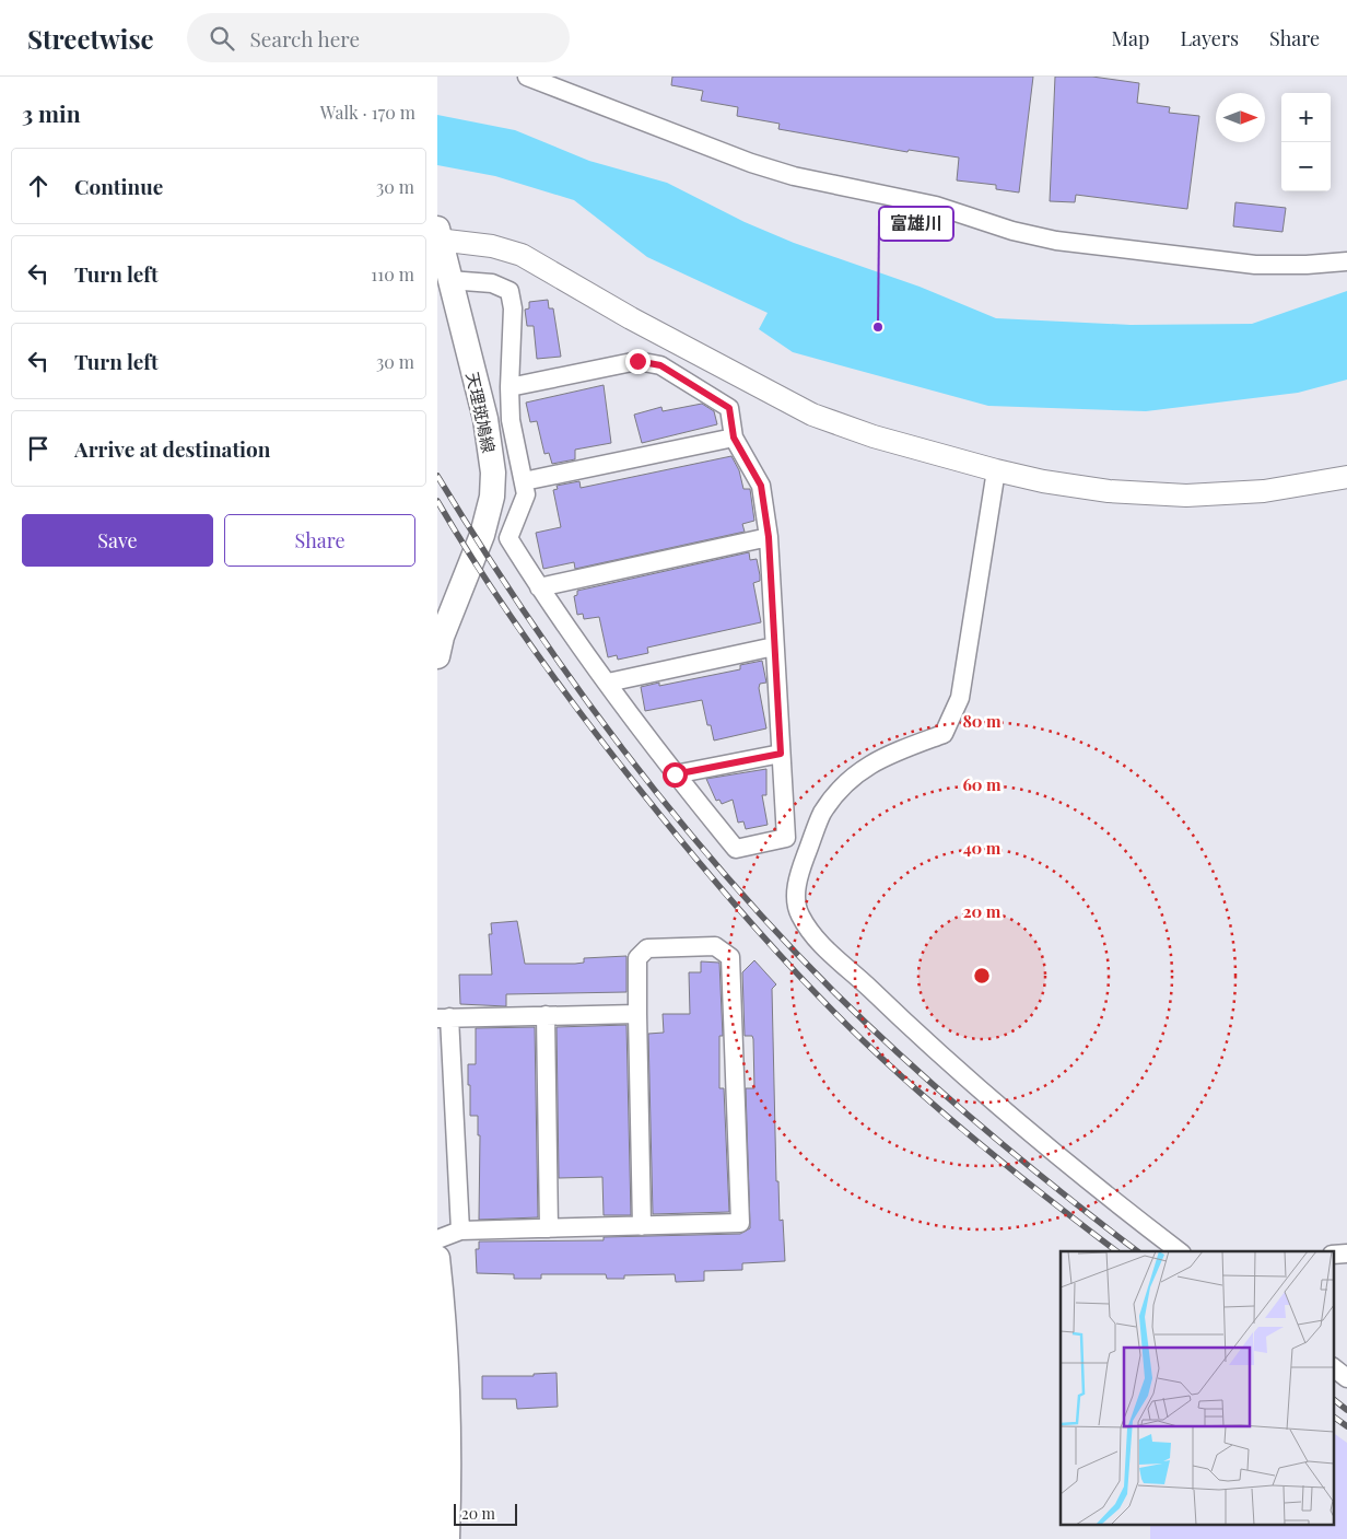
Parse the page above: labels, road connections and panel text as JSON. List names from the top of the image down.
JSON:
{
  "streets": {
    "main road": ["天理斑鳩線"]
  },
  "places": ["富雄川"],
  "scale_bar": "20 m",
  "north": "right",
  "page": {
    "header": "Streetwise",
    "search": "Search here",
    "nav": ["Map", "Layers", "Share"],
    "heading": ["3 min", "Walk · 170 m"],
    "map_buttons": ["+", "−"],
    "list": [
      ["Continue", "30 m"],
      ["Turn left", "110 m"],
      ["Turn left", "30 m"],
      "Arrive at destination"
    ],
    "buttons": ["Save", "Share"],
    "scale": "20 m"
  },
  "rings": [
    "80 m",
    "60 m",
    "40 m",
    "20 m"
  ]
}
